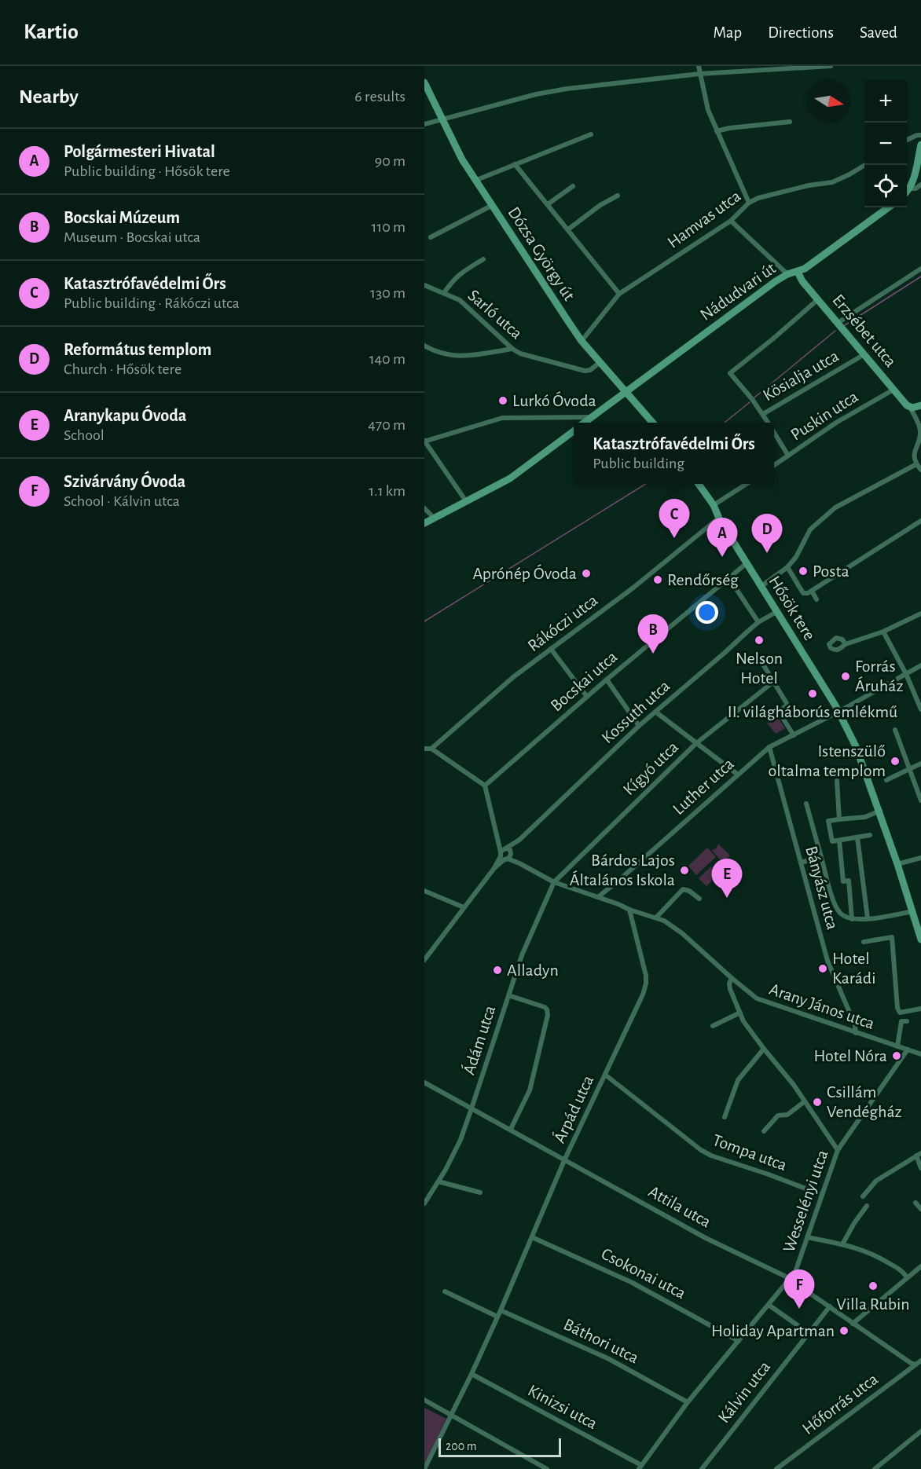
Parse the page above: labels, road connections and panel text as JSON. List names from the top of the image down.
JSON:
{
  "streets": {
    "main road": [
      "Dózsa György út",
      "Nádudvari út",
      "Erzsébet utca",
      "Hősök tere"
    ],
    "street": [
      "Hamvas utca",
      "Sarló utca",
      "Kösialja utca",
      "Puskin utca",
      "Rákóczi utca",
      "Bocskai utca",
      "Kossuth utca",
      "Kígyó utca",
      "Luther utca",
      "Bányász utca",
      "Arany János utca",
      "Ádám utca",
      "Árpád utca",
      "Tompa utca",
      "Wesselényi utca",
      "Attila utca",
      "Csokonai utca",
      "Báthori utca",
      "Kálvin utca",
      "Hőforrás utca",
      "Kinizsi utca"
    ]
  },
  "crossings": [
    ["Hamvas utca", "Dózsa György út"],
    ["Dózsa György út", "Nádudvari út"],
    ["Dózsa György út", "Sarló utca"],
    ["Nádudvari út", "Erzsébet utca"],
    ["Erzsébet utca", "Kösialja utca"],
    ["Erzsébet utca", "Puskin utca"],
    ["Kösialja utca", "Puskin utca"],
    ["Hősök tere", "Rákóczi utca"],
    ["Hősök tere", "Bocskai utca"],
    ["Hősök tere", "Kossuth utca"],
    ["Hősök tere", "Luther utca"],
    ["Bocskai utca", "Arany János utca"],
    ["Kossuth utca", "Arany János utca"],
    ["Kígyó utca", "Arany János utca"],
    ["Kígyó utca", "Ádám utca"],
    ["Luther utca", "Bányász utca"],
    ["Luther utca", "Arany János utca"],
    ["Bányász utca", "Arany János utca"],
    ["Arany János utca", "Ádám utca"],
    ["Arany János utca", "Árpád utca"],
    ["Arany János utca", "Wesselényi utca"],
    ["Ádám utca", "Attila utca"],
    ["Árpád utca", "Tompa utca"],
    ["Árpád utca", "Attila utca"],
    ["Árpád utca", "Csokonai utca"],
    ["Árpád utca", "Báthori utca"],
    ["Árpád utca", "Kinizsi utca"],
    ["Tompa utca", "Wesselényi utca"],
    ["Wesselényi utca", "Attila utca"],
    ["Wesselényi utca", "Csokonai utca"],
    ["Wesselényi utca", "Báthori utca"],
    ["Wesselényi utca", "Kinizsi utca"],
    ["Attila utca", "Kálvin utca"],
    ["Attila utca", "Hőforrás utca"]
  ],
  "places": [
    "Lurkó Óvoda",
    "Posta",
    "Aprónép Óvoda",
    "Rendőrség",
    "Nelson Hotel",
    "Forrás Áruház",
    "II. világháborús emlékmű",
    "Istenszülő oltalma templom",
    "Bárdos Lajos Általános Iskola",
    "Hotel Karádi",
    "Alladyn",
    "Hotel Nóra",
    "Csillám Vendégház",
    "Villa Rubin",
    "Holiday Apartman"
  ],
  "scale_bar": "200 m",
  "north": "right",
  "page": {
    "header": "Kartio",
    "nav": ["Map", "Directions", "Saved"],
    "heading": ["Nearby", "6 results"],
    "map_buttons": ["+", "−"],
    "list": [
      {
        "mark": "A",
        "name": "Polgármesteri Hivatal",
        "note": "Public building · Hősök tere",
        "value": "90 m"
      },
      {
        "mark": "B",
        "name": "Bocskai Múzeum",
        "note": "Museum · Bocskai utca",
        "value": "110 m"
      },
      {
        "mark": "C",
        "name": "Katasztrófavédelmi Őrs",
        "note": "Public building · Rákóczi utca",
        "value": "130 m"
      },
      {
        "mark": "D",
        "name": "Református templom",
        "note": "Church · Hősök tere",
        "value": "140 m"
      },
      {
        "mark": "E",
        "name": "Aranykapu Óvoda",
        "note": "School",
        "value": "470 m"
      },
      {
        "mark": "F",
        "name": "Szivárvány Óvoda",
        "note": "School · Kálvin utca",
        "value": "1.1 km"
      }
    ],
    "popup": ["Katasztrófavédelmi Őrs", "Public building"],
    "pins": [
      "C",
      "D",
      "A",
      "B",
      "E",
      "F"
    ],
    "scale": "200 m"
  }
}
